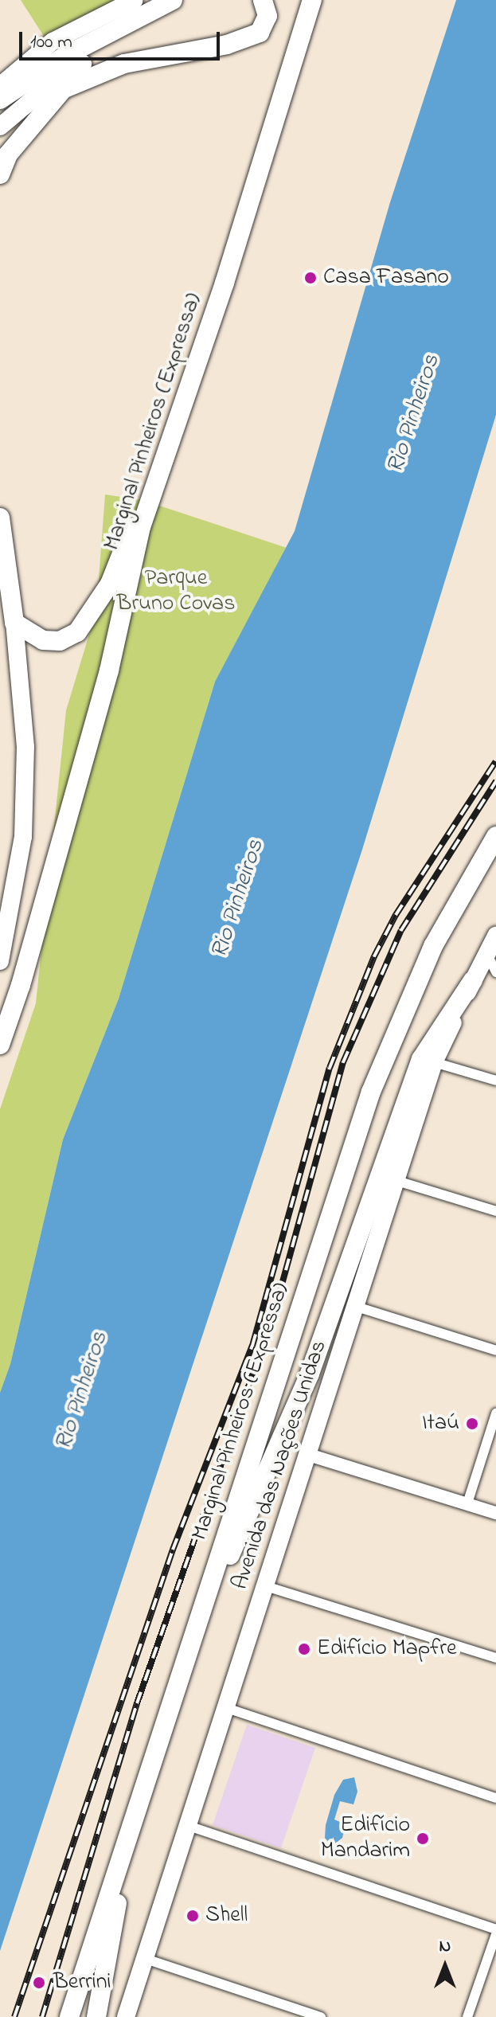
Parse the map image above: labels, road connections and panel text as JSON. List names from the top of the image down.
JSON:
{
  "streets": {
    "highway": ["Marginal Pinheiros (Expressa)", "Avenida das Nações Unidas"]
  },
  "water": ["Rio Pinheiros"],
  "parks": ["Parque Bruno Covas"],
  "places": [
    "Casa Fasano",
    "Itaú",
    "Edifício Mapfre",
    "Edifício Mandarim",
    "Shell",
    "Berrini"
  ],
  "scale_bar": "100 m",
  "north": "top"
}
